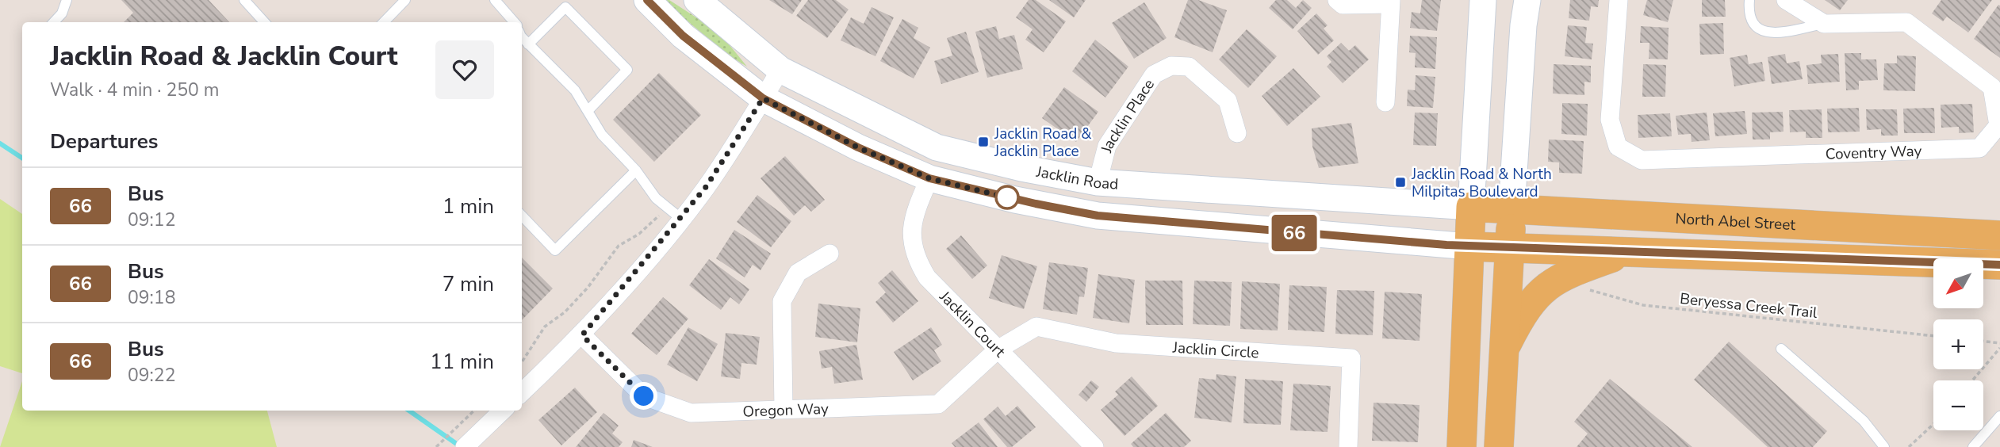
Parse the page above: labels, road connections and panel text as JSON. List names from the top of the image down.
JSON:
{
  "streets": {
    "main road": ["Jacklin Road", "North Abel Street"],
    "street": [
      "Jacklin Place",
      "Coventry Way",
      "Jacklin Court",
      "Jacklin Circle",
      "Oregon Way"
    ],
    "path": ["Beryessa Creek Trail"]
  },
  "crossings": [
    ["Jacklin Place", "Jacklin Road"],
    ["Jacklin Road", "North Abel Street"],
    ["Jacklin Court", "Jacklin Circle"],
    ["Jacklin Court", "Oregon Way"],
    ["Jacklin Circle", "Oregon Way"]
  ],
  "places": {
    "transit": ["Jacklin Road & Jacklin Place", "Jacklin Road & North Milpitas Boulevard"]
  },
  "lines": ["bus line 66"],
  "north": "bottom left",
  "page": {
    "on_map": "66",
    "heading": [
      ["Jacklin Road & Jacklin Court", "Walk · 4 min · 250 m"],
      "Departures"
    ],
    "list": [
      {
        "mark": "66",
        "name": "Bus",
        "note": "09:12",
        "value": "1 min"
      },
      {
        "mark": "66",
        "name": "Bus",
        "note": "09:18",
        "value": "7 min"
      },
      {
        "mark": "66",
        "name": "Bus",
        "note": "09:22",
        "value": "11 min"
      }
    ],
    "map_buttons": ["+", "−"]
  }
}
